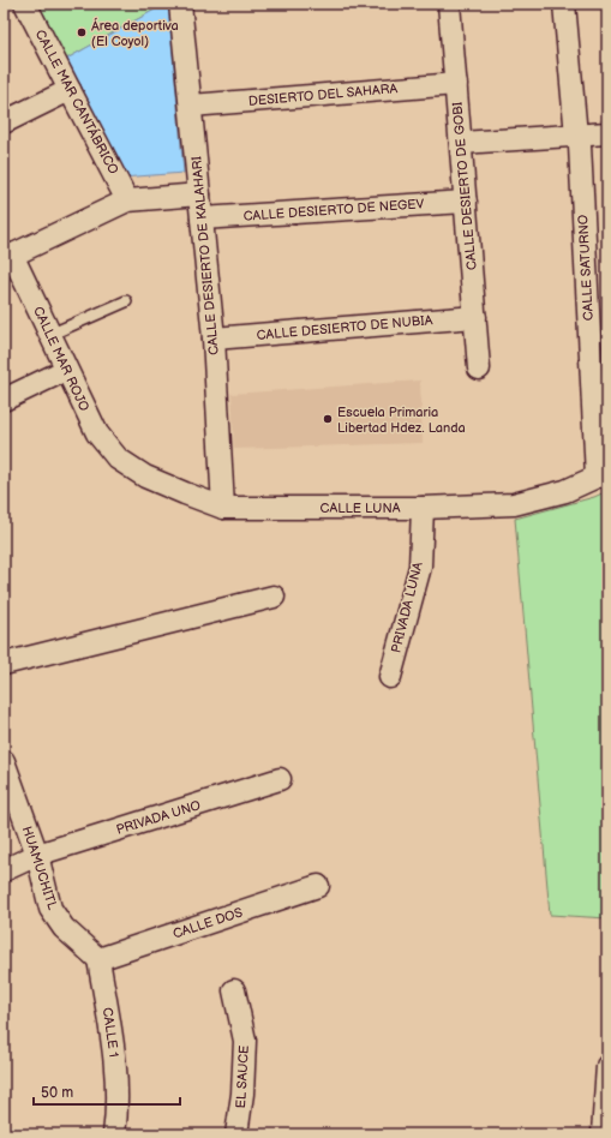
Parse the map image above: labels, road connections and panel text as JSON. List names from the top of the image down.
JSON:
{
  "streets": {
    "street": [
      "DESIERTO DEL SAHARA",
      "CALLE MAR CANTÁBRICO",
      "CALLE DESIERTO DE GOBI",
      "CALLE DESIERTO DE NEGEV",
      "CALLE DESIERTO DE KALAHARI",
      "CALLE SATURNO",
      "CALLE DESIERTO DE NUBIA",
      "CALLE MAR ROJO",
      "CALLE LUNA",
      "PRIVADA LUNA",
      "PRIVADA UNO",
      "HUAMUCHITL",
      "CALLE DOS",
      "CALLE 1",
      "EL SAUCE"
    ]
  },
  "crossings": [
    ["DESIERTO DEL SAHARA", "CALLE DESIERTO DE GOBI"],
    ["DESIERTO DEL SAHARA", "CALLE DESIERTO DE KALAHARI"],
    ["CALLE DESIERTO DE GOBI", "CALLE DESIERTO DE NEGEV"],
    ["CALLE DESIERTO DE GOBI", "CALLE DESIERTO DE NUBIA"],
    ["CALLE DESIERTO DE NEGEV", "CALLE DESIERTO DE KALAHARI"],
    ["CALLE DESIERTO DE KALAHARI", "CALLE DESIERTO DE NUBIA"],
    ["CALLE DESIERTO DE KALAHARI", "CALLE LUNA"],
    ["CALLE SATURNO", "CALLE LUNA"],
    ["CALLE MAR ROJO", "CALLE LUNA"],
    ["CALLE LUNA", "PRIVADA LUNA"],
    ["PRIVADA UNO", "HUAMUCHITL"],
    ["HUAMUCHITL", "CALLE DOS"],
    ["HUAMUCHITL", "CALLE 1"],
    ["CALLE DOS", "CALLE 1"]
  ],
  "places": ["Área deportiva (El Coyol)", "Escuela Primaria Libertad Hdez. Landa"],
  "scale_bar": "50 m"
}
